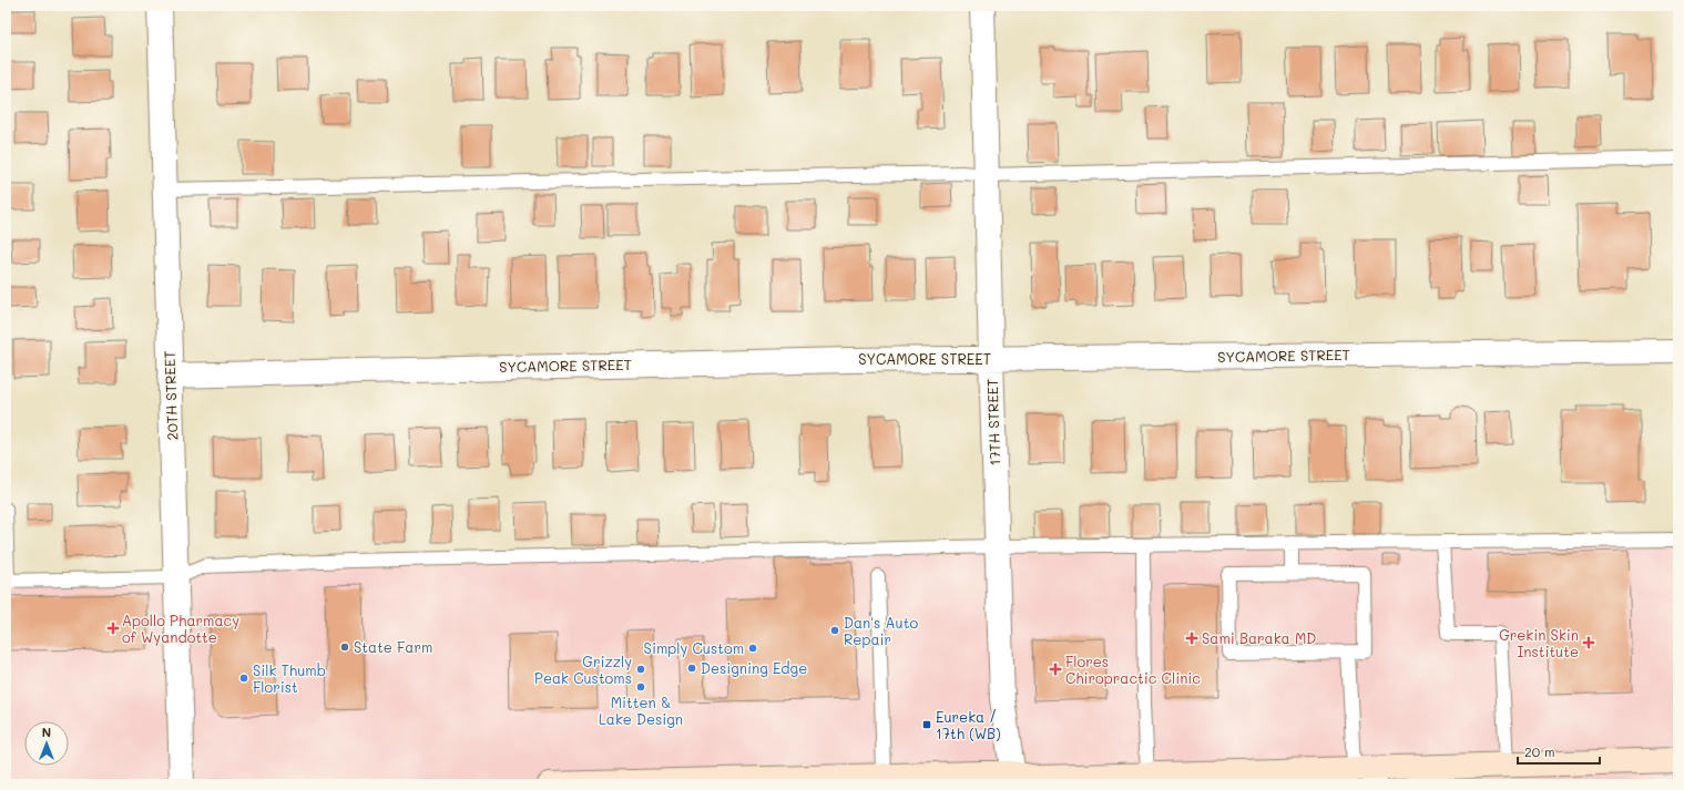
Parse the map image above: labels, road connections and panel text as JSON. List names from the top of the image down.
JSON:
{
  "streets": {
    "street": ["SYCAMORE STREET", "20TH STREET", "17TH STREET"]
  },
  "crossings": [
    ["SYCAMORE STREET", "20TH STREET"],
    ["SYCAMORE STREET", "17TH STREET"]
  ],
  "places": {
    "health": [
      "Apollo Pharmacy of Wyandotte",
      "Sami Baraka MD",
      "Grekin Skin Institute",
      "Flores Chiropractic Clinic"
    ],
    "other": [
      "Dan's Auto Repair",
      "State Farm",
      "Simply Custom",
      "Designing Edge",
      "Grizzly Peak Customs",
      "Silk Thumb Florist",
      "Mitten & Lake Design"
    ],
    "transit": ["Eureka / 17th (WB)"]
  },
  "scale_bar": "20 m",
  "north": "top"
}
